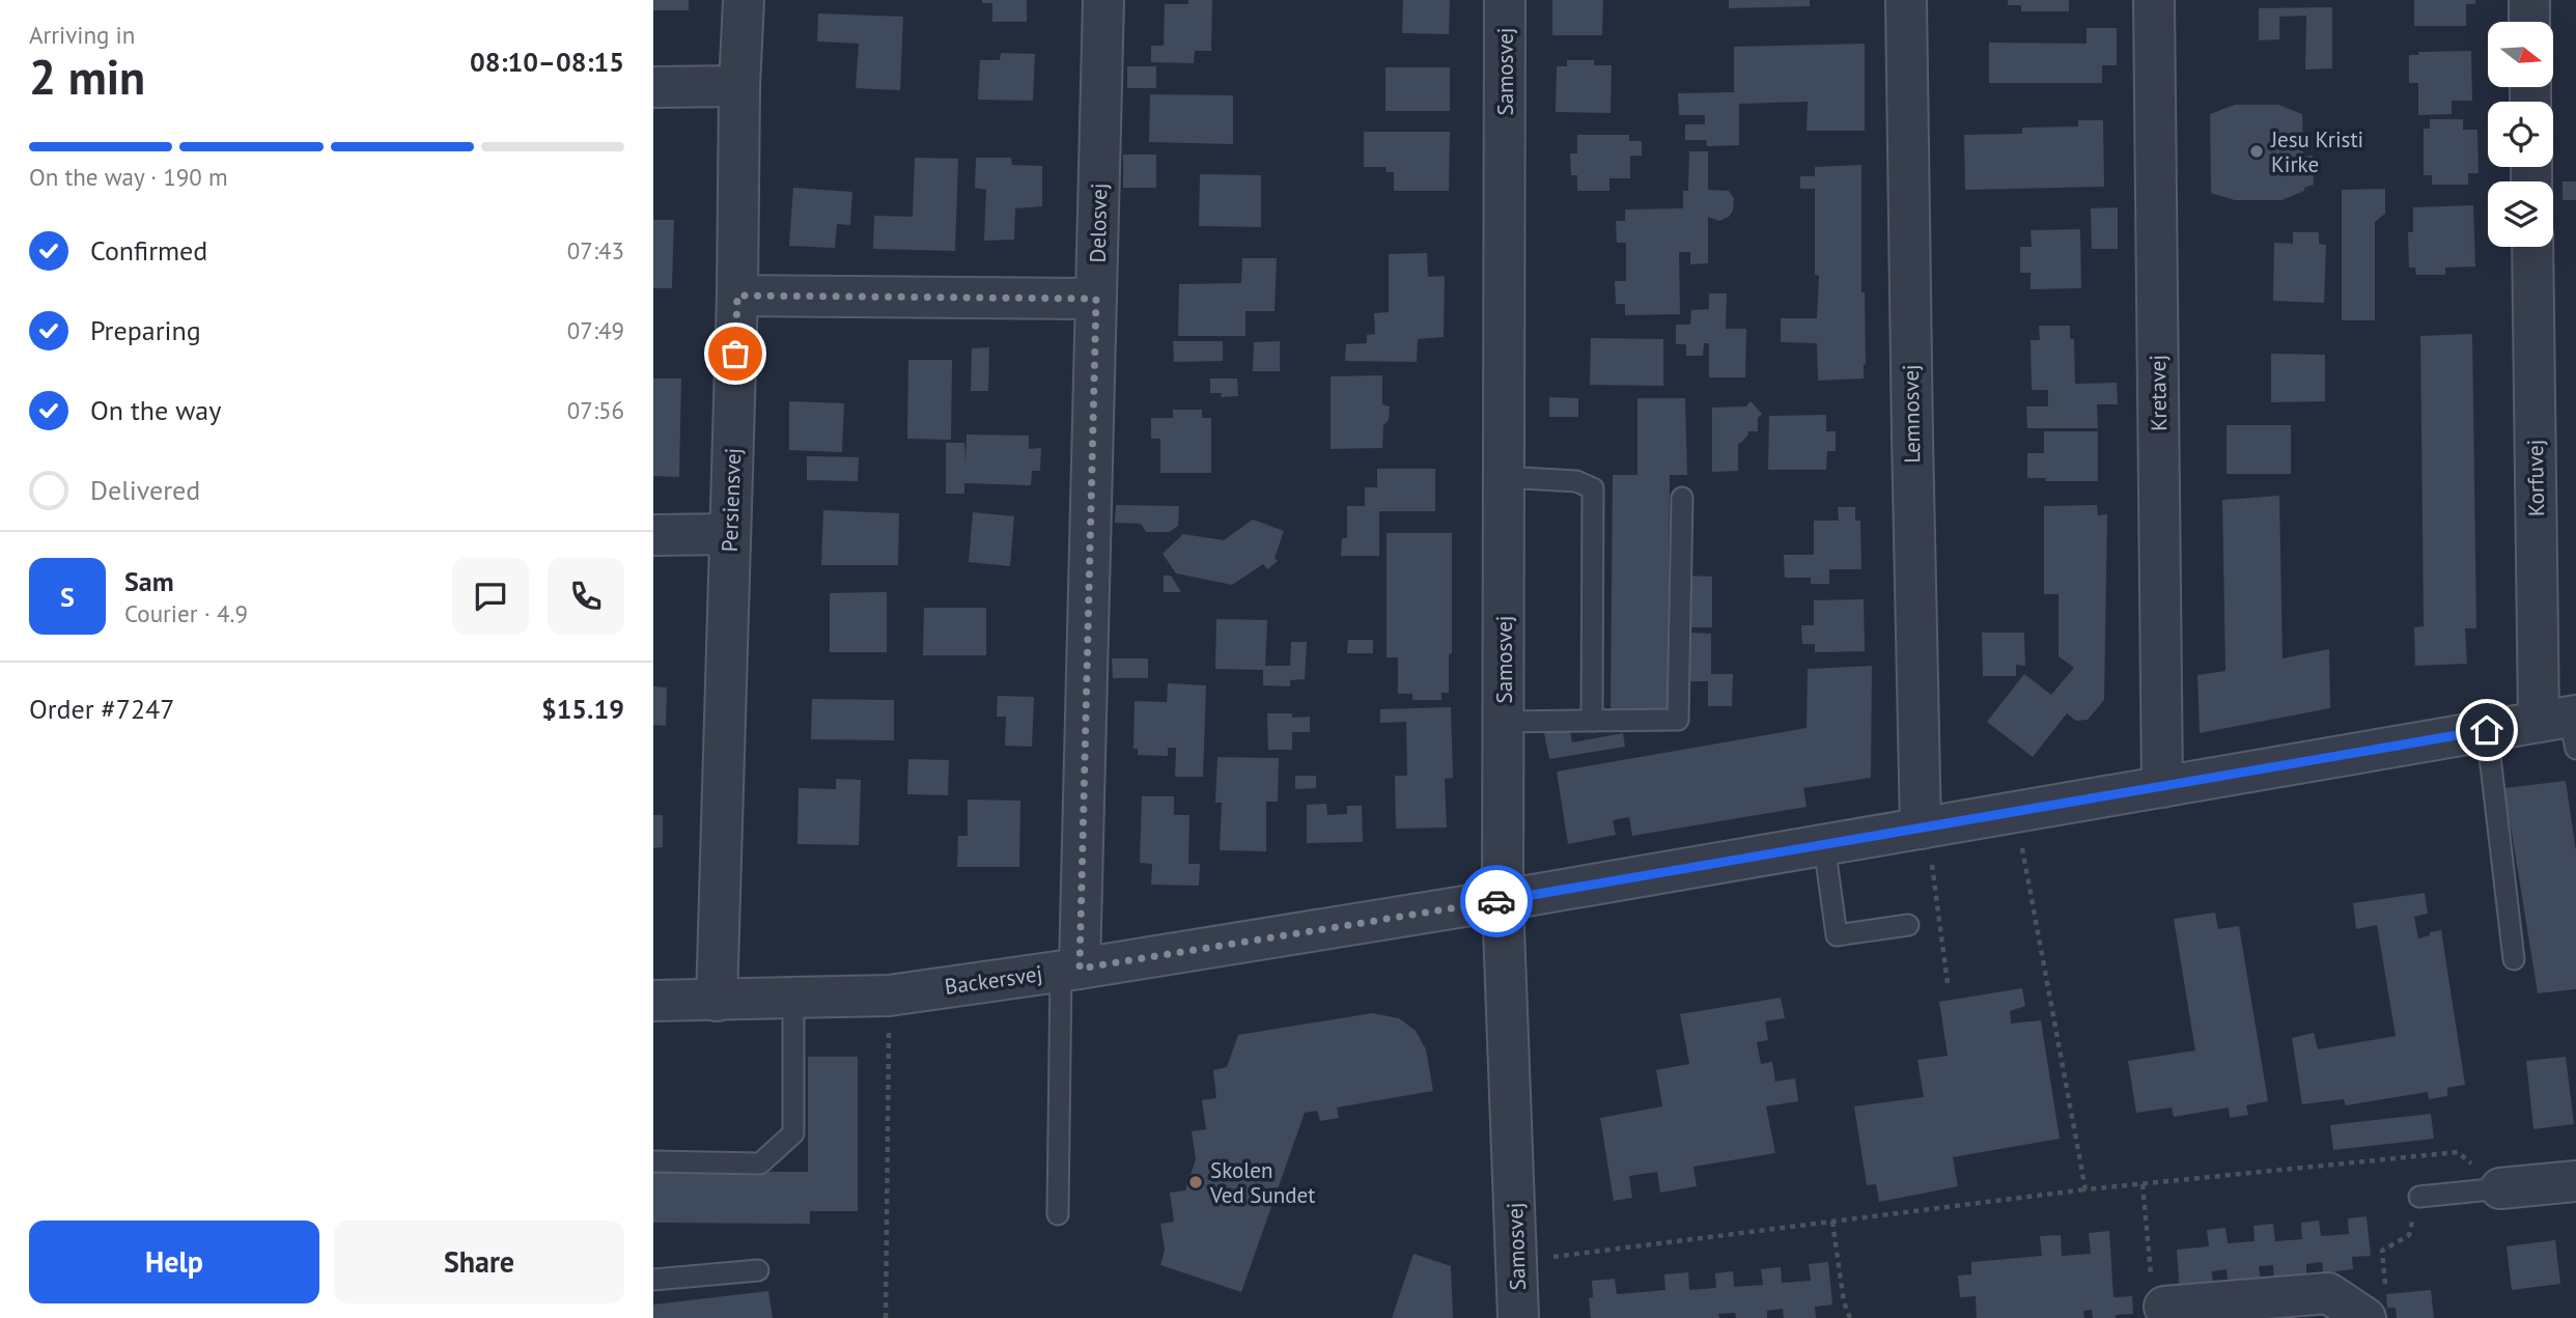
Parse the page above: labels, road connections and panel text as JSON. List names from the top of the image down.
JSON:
{
  "streets": {
    "street": [
      "Samosvej",
      "Delosvej",
      "Kretavej",
      "Lemnosvej",
      "Korfuvej",
      "Persiensvej",
      "Backersvej"
    ]
  },
  "crossings": [
    ["Samosvej", "Backersvej"],
    ["Delosvej", "Backersvej"],
    ["Kretavej", "Backersvej"],
    ["Lemnosvej", "Backersvej"],
    ["Korfuvej", "Backersvej"],
    ["Persiensvej", "Backersvej"]
  ],
  "places": ["Jesu Kristi Kirke", "Skolen Ved Sundet"],
  "north": "right",
  "page": {
    "heading": ["2 min", "Arriving in", "08:10–08:15"],
    "panel": [
      "Sam",
      "Courier · 4.9",
      "Order #7247",
      "$15.19"
    ],
    "bar": "On the way · 190 m",
    "list": [
      ["Confirmed", "07:43"],
      ["Preparing", "07:49"],
      ["On the way", "07:56"],
      "Delivered"
    ],
    "round": "S",
    "buttons": ["Help", "Share"]
  }
}
